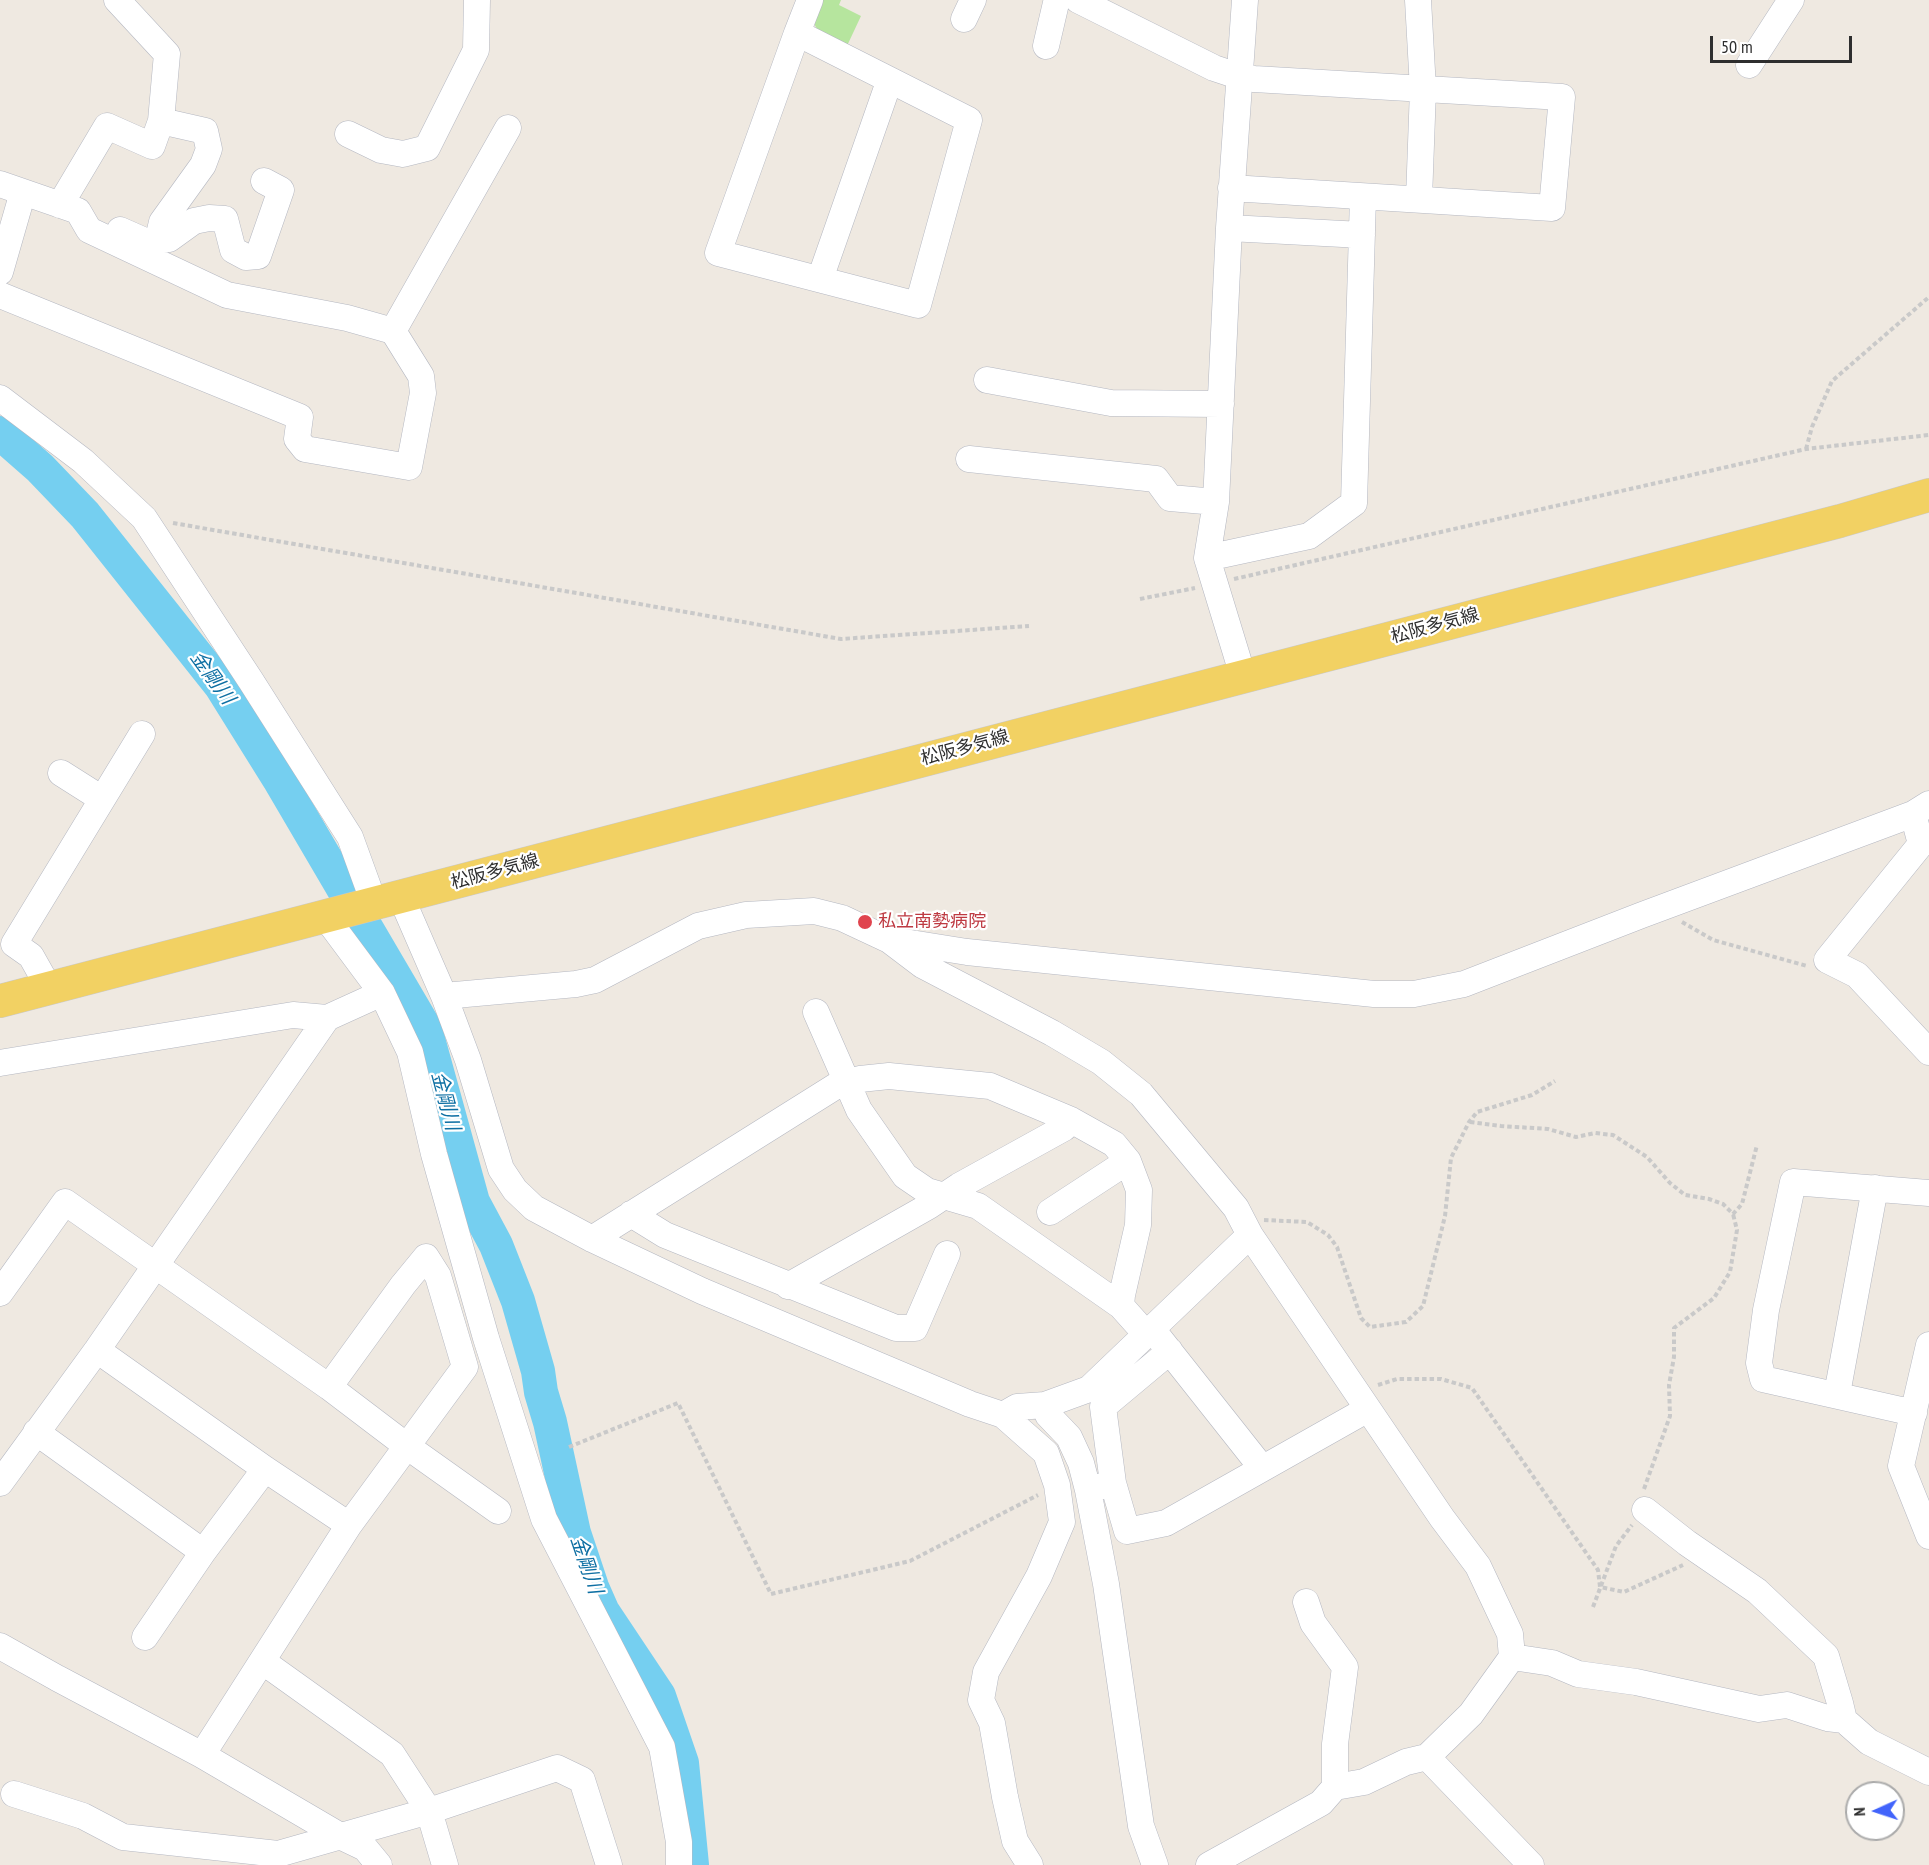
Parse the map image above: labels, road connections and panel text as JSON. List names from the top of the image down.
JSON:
{
  "streets": {
    "main road": ["松阪多気線"]
  },
  "water": ["金剛川"],
  "places": ["私立南勢病院"],
  "scale_bar": "50 m",
  "north": "left"
}
